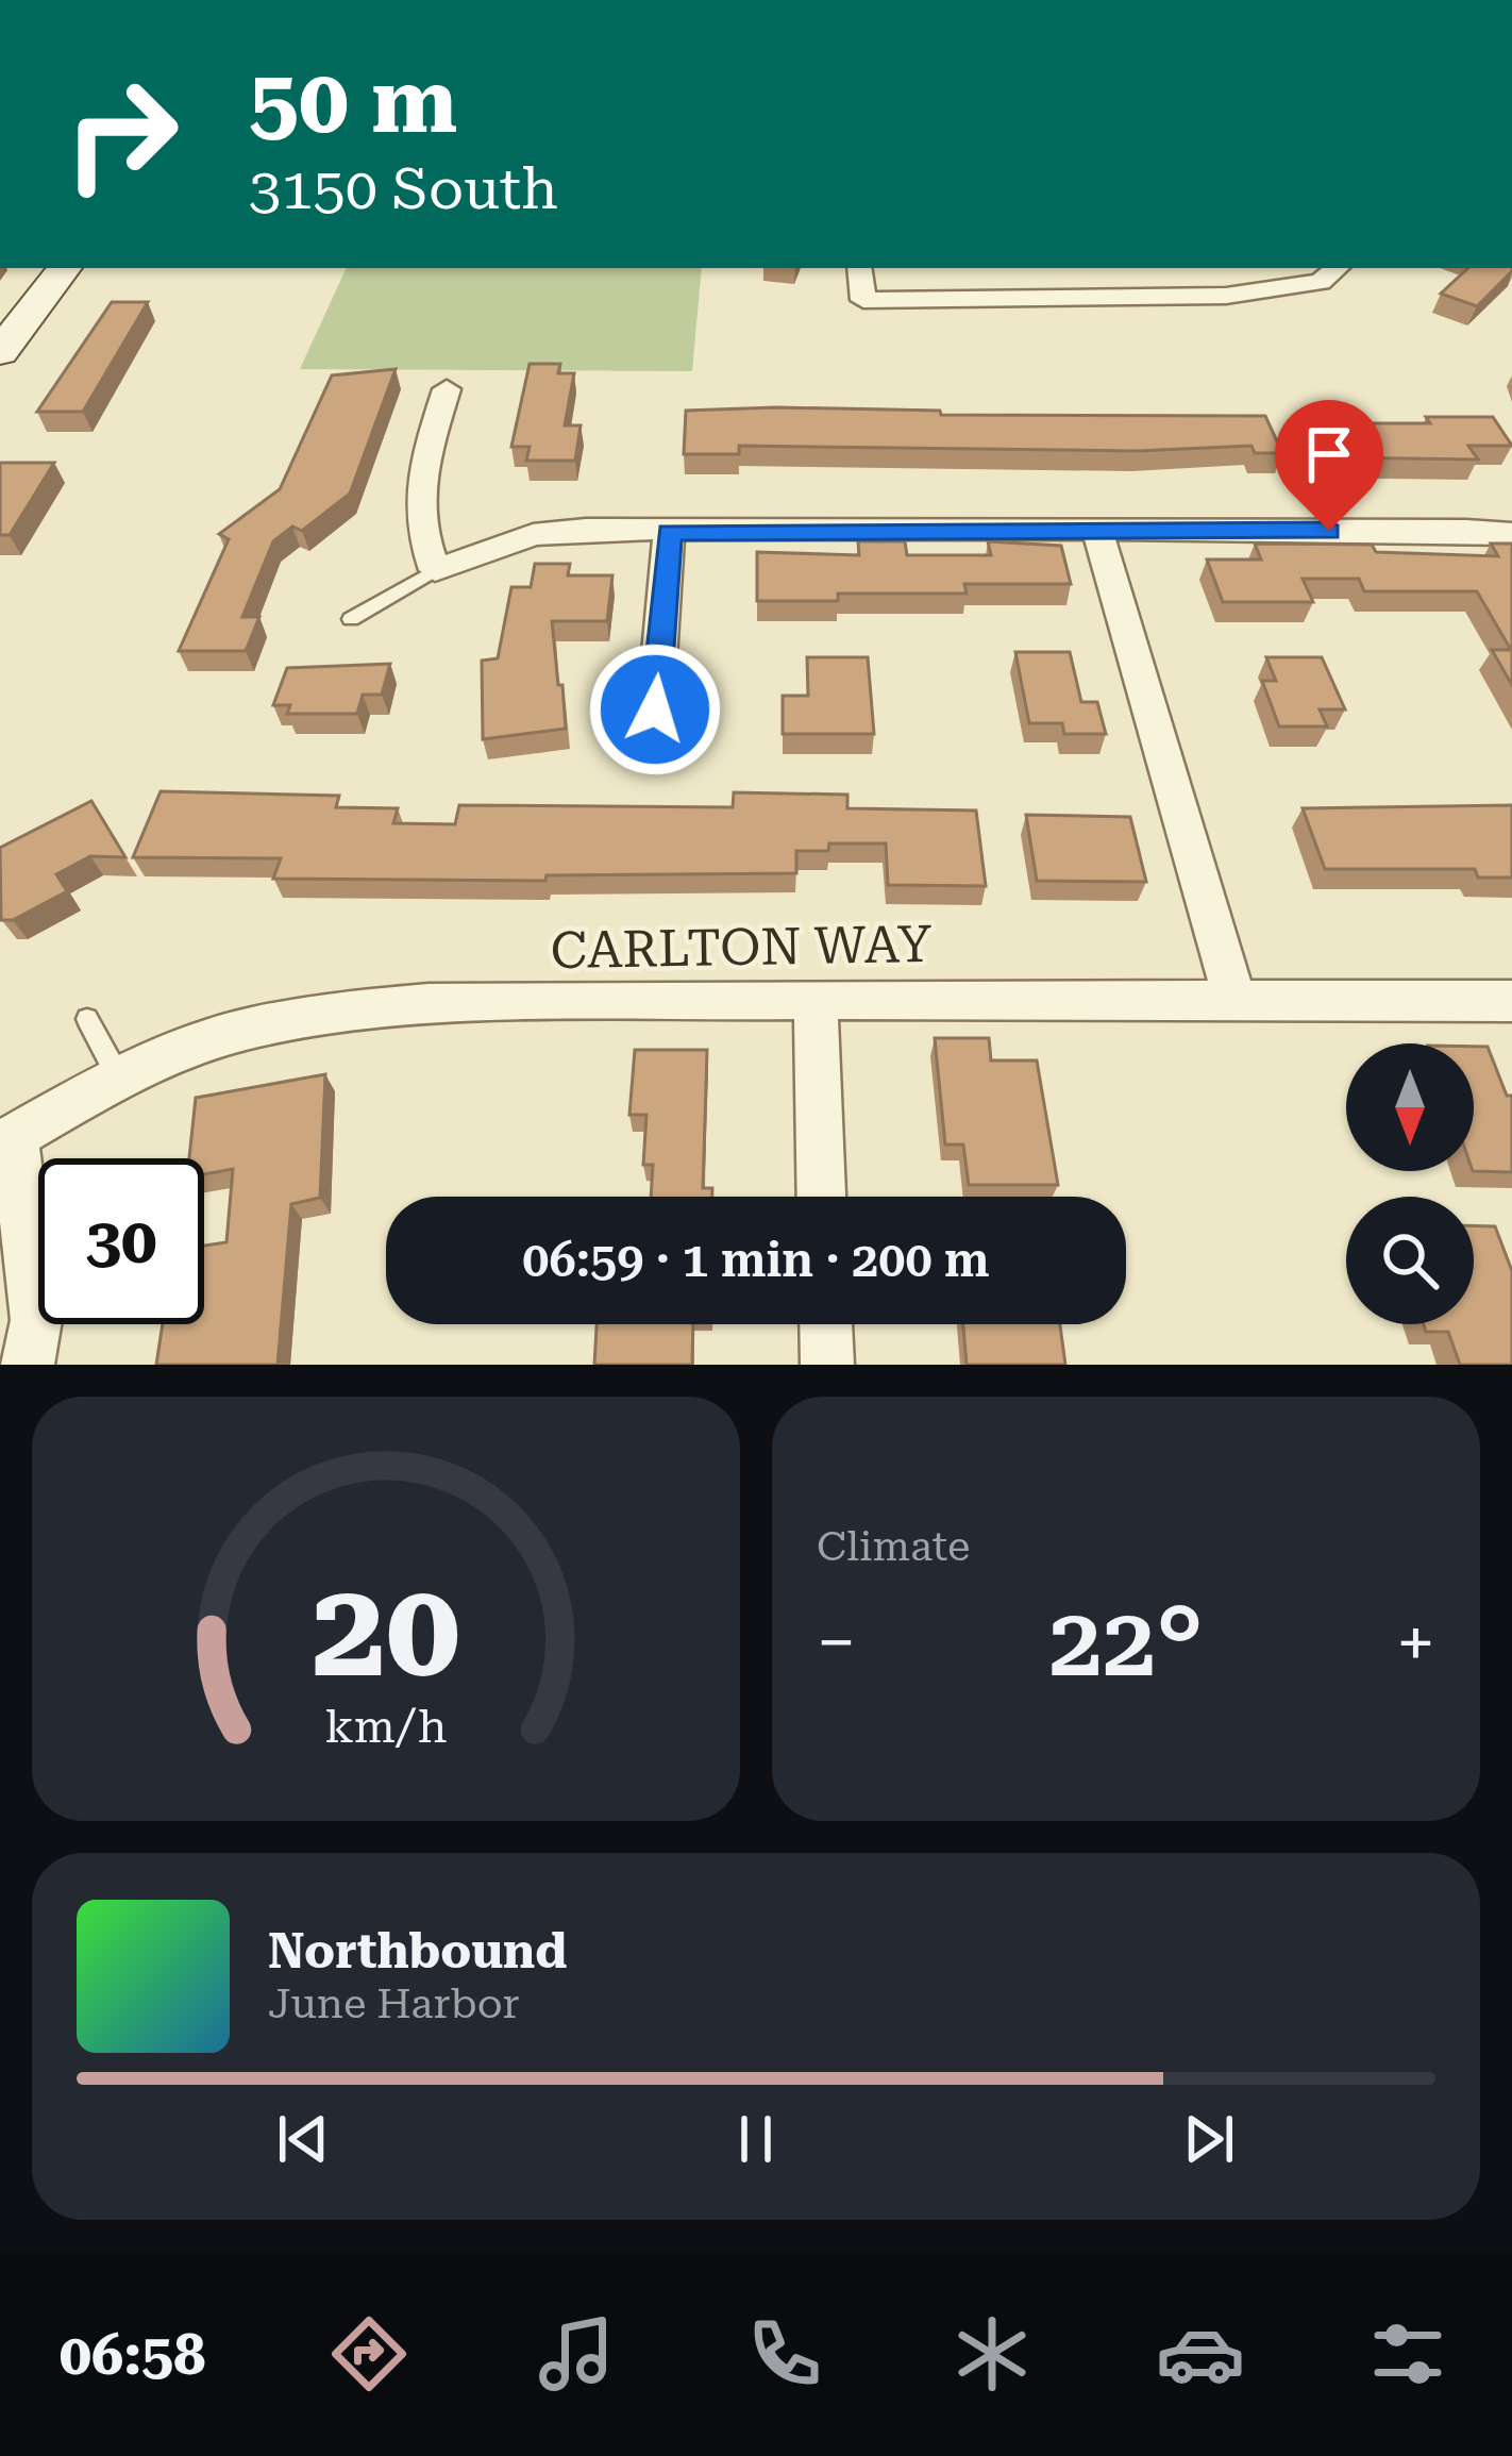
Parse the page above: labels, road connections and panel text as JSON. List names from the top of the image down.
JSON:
{
  "streets": {
    "street": ["CARLTON WAY"]
  },
  "north": "bottom",
  "page": {
    "turn": ["50 m", "3150 South"],
    "limit": "30",
    "trip": "06:59 · 1 min · 200 m",
    "tile": "Climate",
    "heat": ["−", "22°", "+"],
    "song": ["Northbound", "June Harbor"],
    "tabs": "06:58",
    "gauge": ["20", "km/h"]
  }
}
